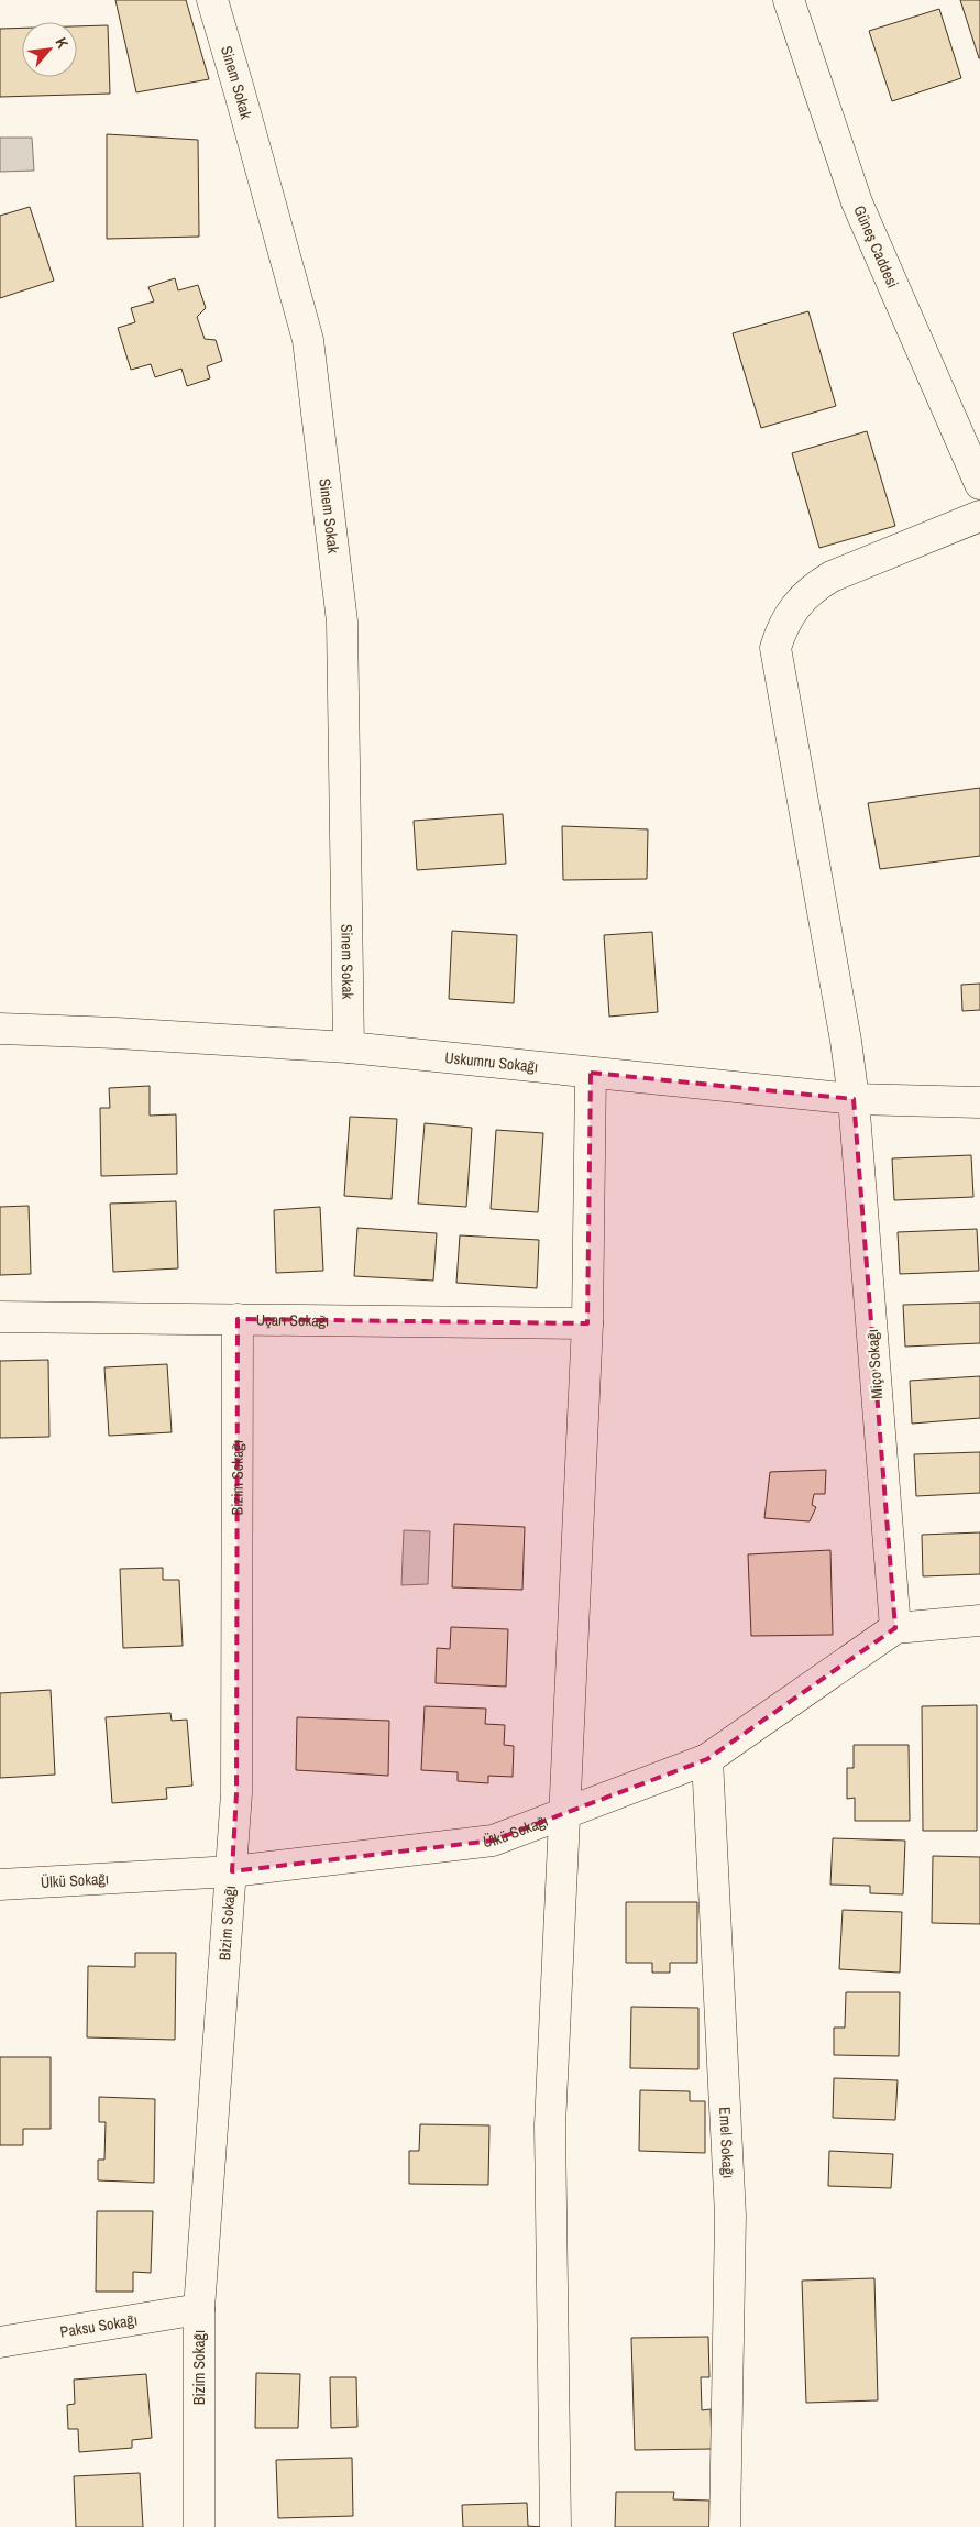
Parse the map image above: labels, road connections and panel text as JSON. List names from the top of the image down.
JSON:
{
  "streets": {
    "street": [
      "Sinem Sokak",
      "Güneş Caddesi",
      "Uskumru Sokağı",
      "Uçarı Sokağı",
      "Miço Sokağı",
      "Bizim Sokağı",
      "Ülkü Sokağı",
      "Emel Sokağı",
      "Paksu Sokağı"
    ]
  },
  "crossings": [
    ["Sinem Sokak", "Uskumru Sokağı"],
    ["Uskumru Sokağı", "Miço Sokağı"],
    ["Uçarı Sokağı", "Bizim Sokağı"],
    ["Miço Sokağı", "Ülkü Sokağı"],
    ["Bizim Sokağı", "Ülkü Sokağı"],
    ["Bizim Sokağı", "Paksu Sokağı"],
    ["Ülkü Sokağı", "Emel Sokağı"]
  ],
  "north": "top right"
}
